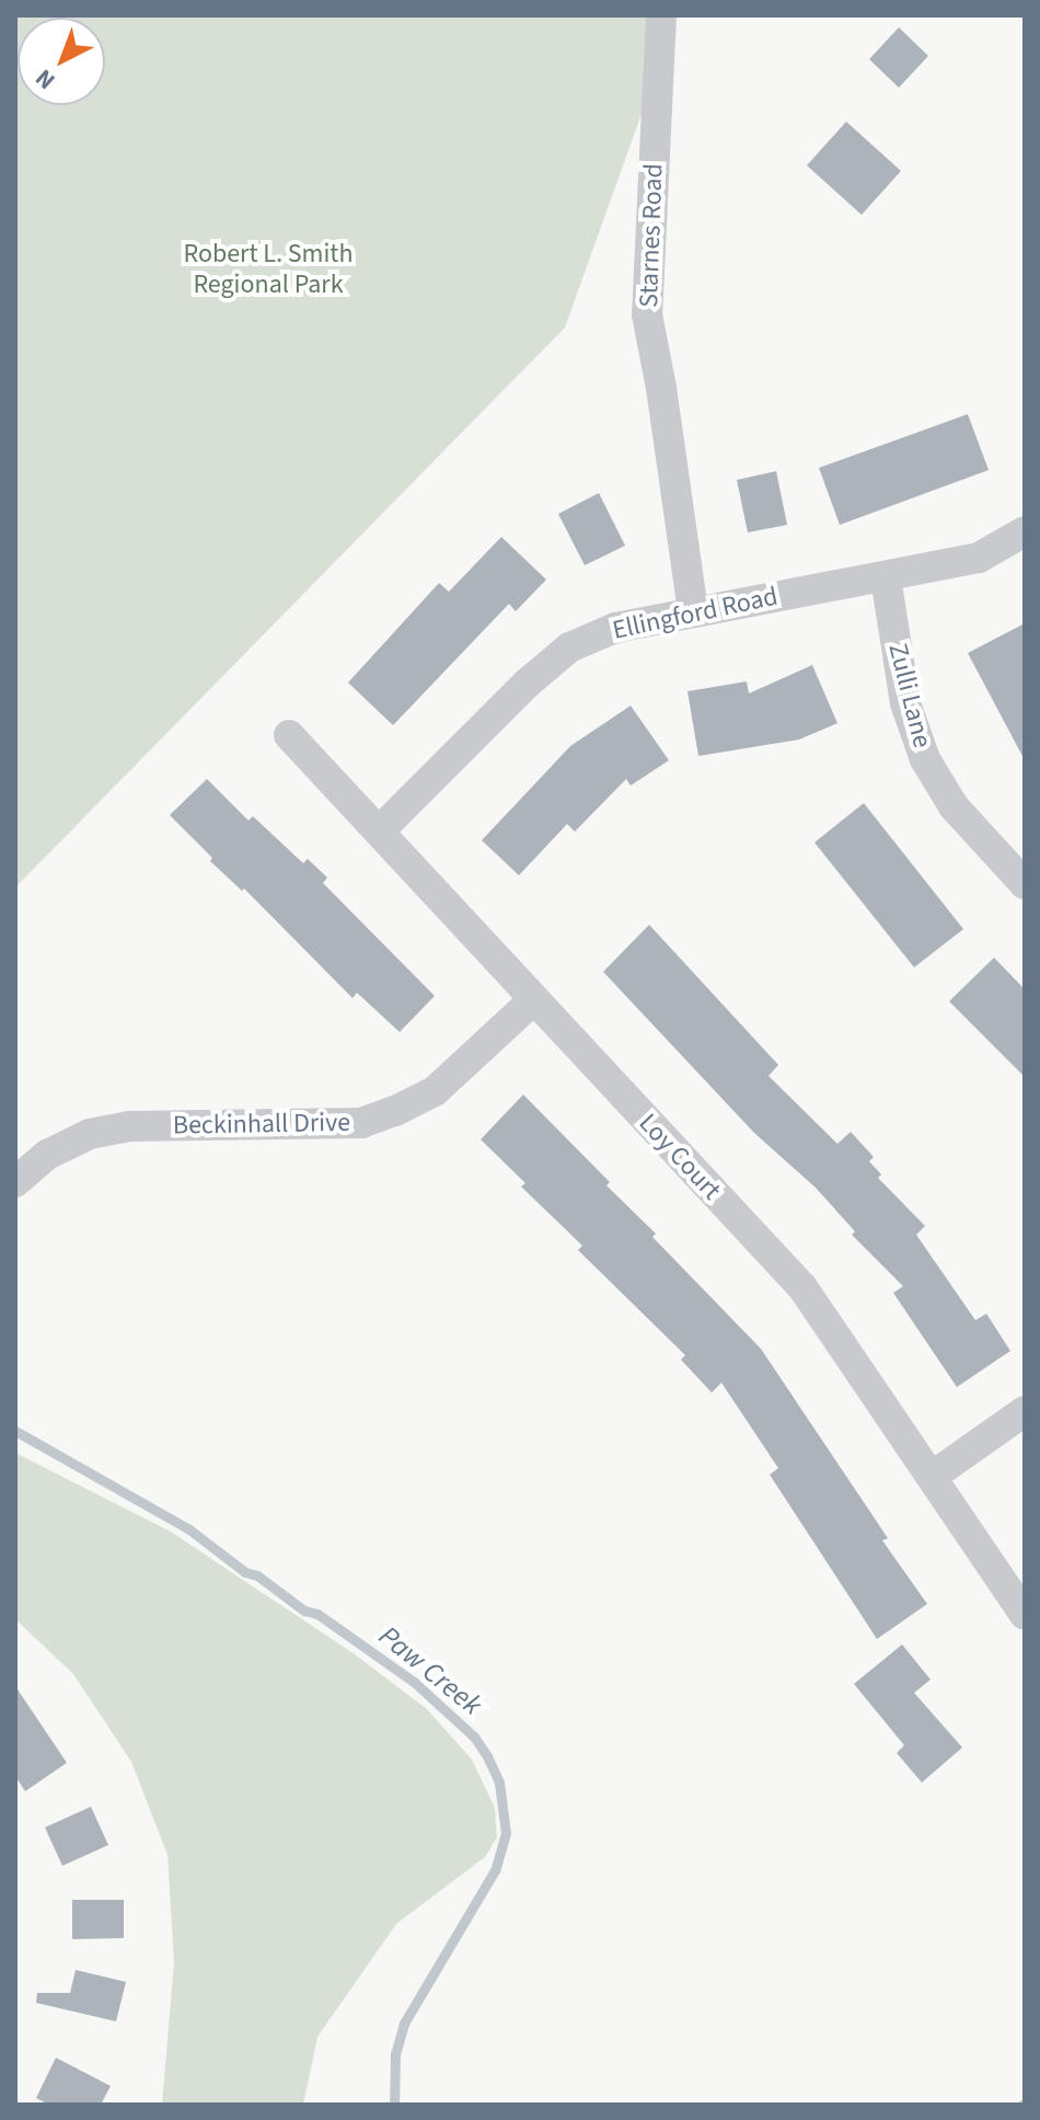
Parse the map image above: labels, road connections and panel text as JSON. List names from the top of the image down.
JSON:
{
  "streets": {
    "street": [
      "Starnes Road",
      "Ellingford Road",
      "Zulli Lane",
      "Beckinhall Drive",
      "Loy Court"
    ]
  },
  "crossings": [
    ["Starnes Road", "Ellingford Road"],
    ["Ellingford Road", "Zulli Lane"],
    ["Ellingford Road", "Loy Court"],
    ["Beckinhall Drive", "Loy Court"]
  ],
  "water": ["Paw Creek"],
  "parks": ["Robert L. Smith Regional Park"],
  "north": "bottom left"
}
